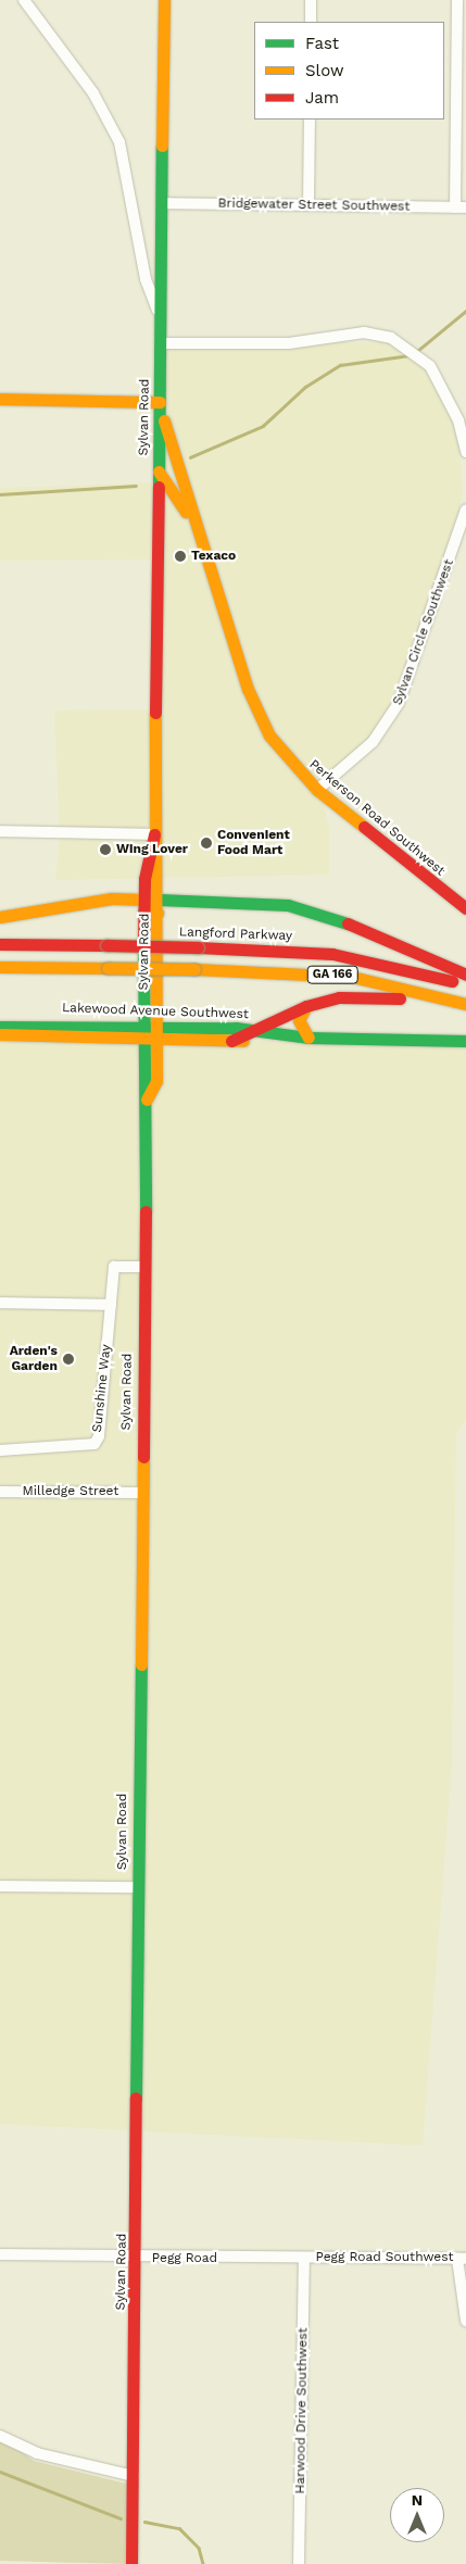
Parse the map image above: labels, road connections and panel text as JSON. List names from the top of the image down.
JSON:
{
  "streets": {
    "main road": [
      "Sylvan Road",
      "Perkerson Road Southwest",
      "Langford Parkway",
      "GA 166",
      "Lakewood Avenue Southwest"
    ],
    "street": [
      "Bridgewater Street Southwest",
      "Sylvan Circle Southwest",
      "Sunshine Way",
      "Milledge Street",
      "Pegg Road Southwest",
      "Pegg Road",
      "Harwood Drive Southwest"
    ]
  },
  "crossings": [
    ["Bridgewater Street Southwest", "Sylvan Road"],
    ["Sylvan Road", "Perkerson Road Southwest"],
    ["Sylvan Road", "Lakewood Avenue Southwest"],
    ["Sylvan Road", "Sunshine Way"],
    ["Sylvan Road", "Milledge Street"],
    ["Sylvan Road", "Pegg Road"],
    ["Sylvan Circle Southwest", "Perkerson Road Southwest"],
    ["Pegg Road Southwest", "Pegg Road"],
    ["Pegg Road Southwest", "Harwood Drive Southwest"],
    ["Pegg Road", "Harwood Drive Southwest"]
  ],
  "places": [
    "Texaco",
    "Convenient Food Mart",
    "Wing Lover",
    "Arden's Garden"
  ],
  "legend": ["Fast", "Slow", "Jam"],
  "north": "top"
}
